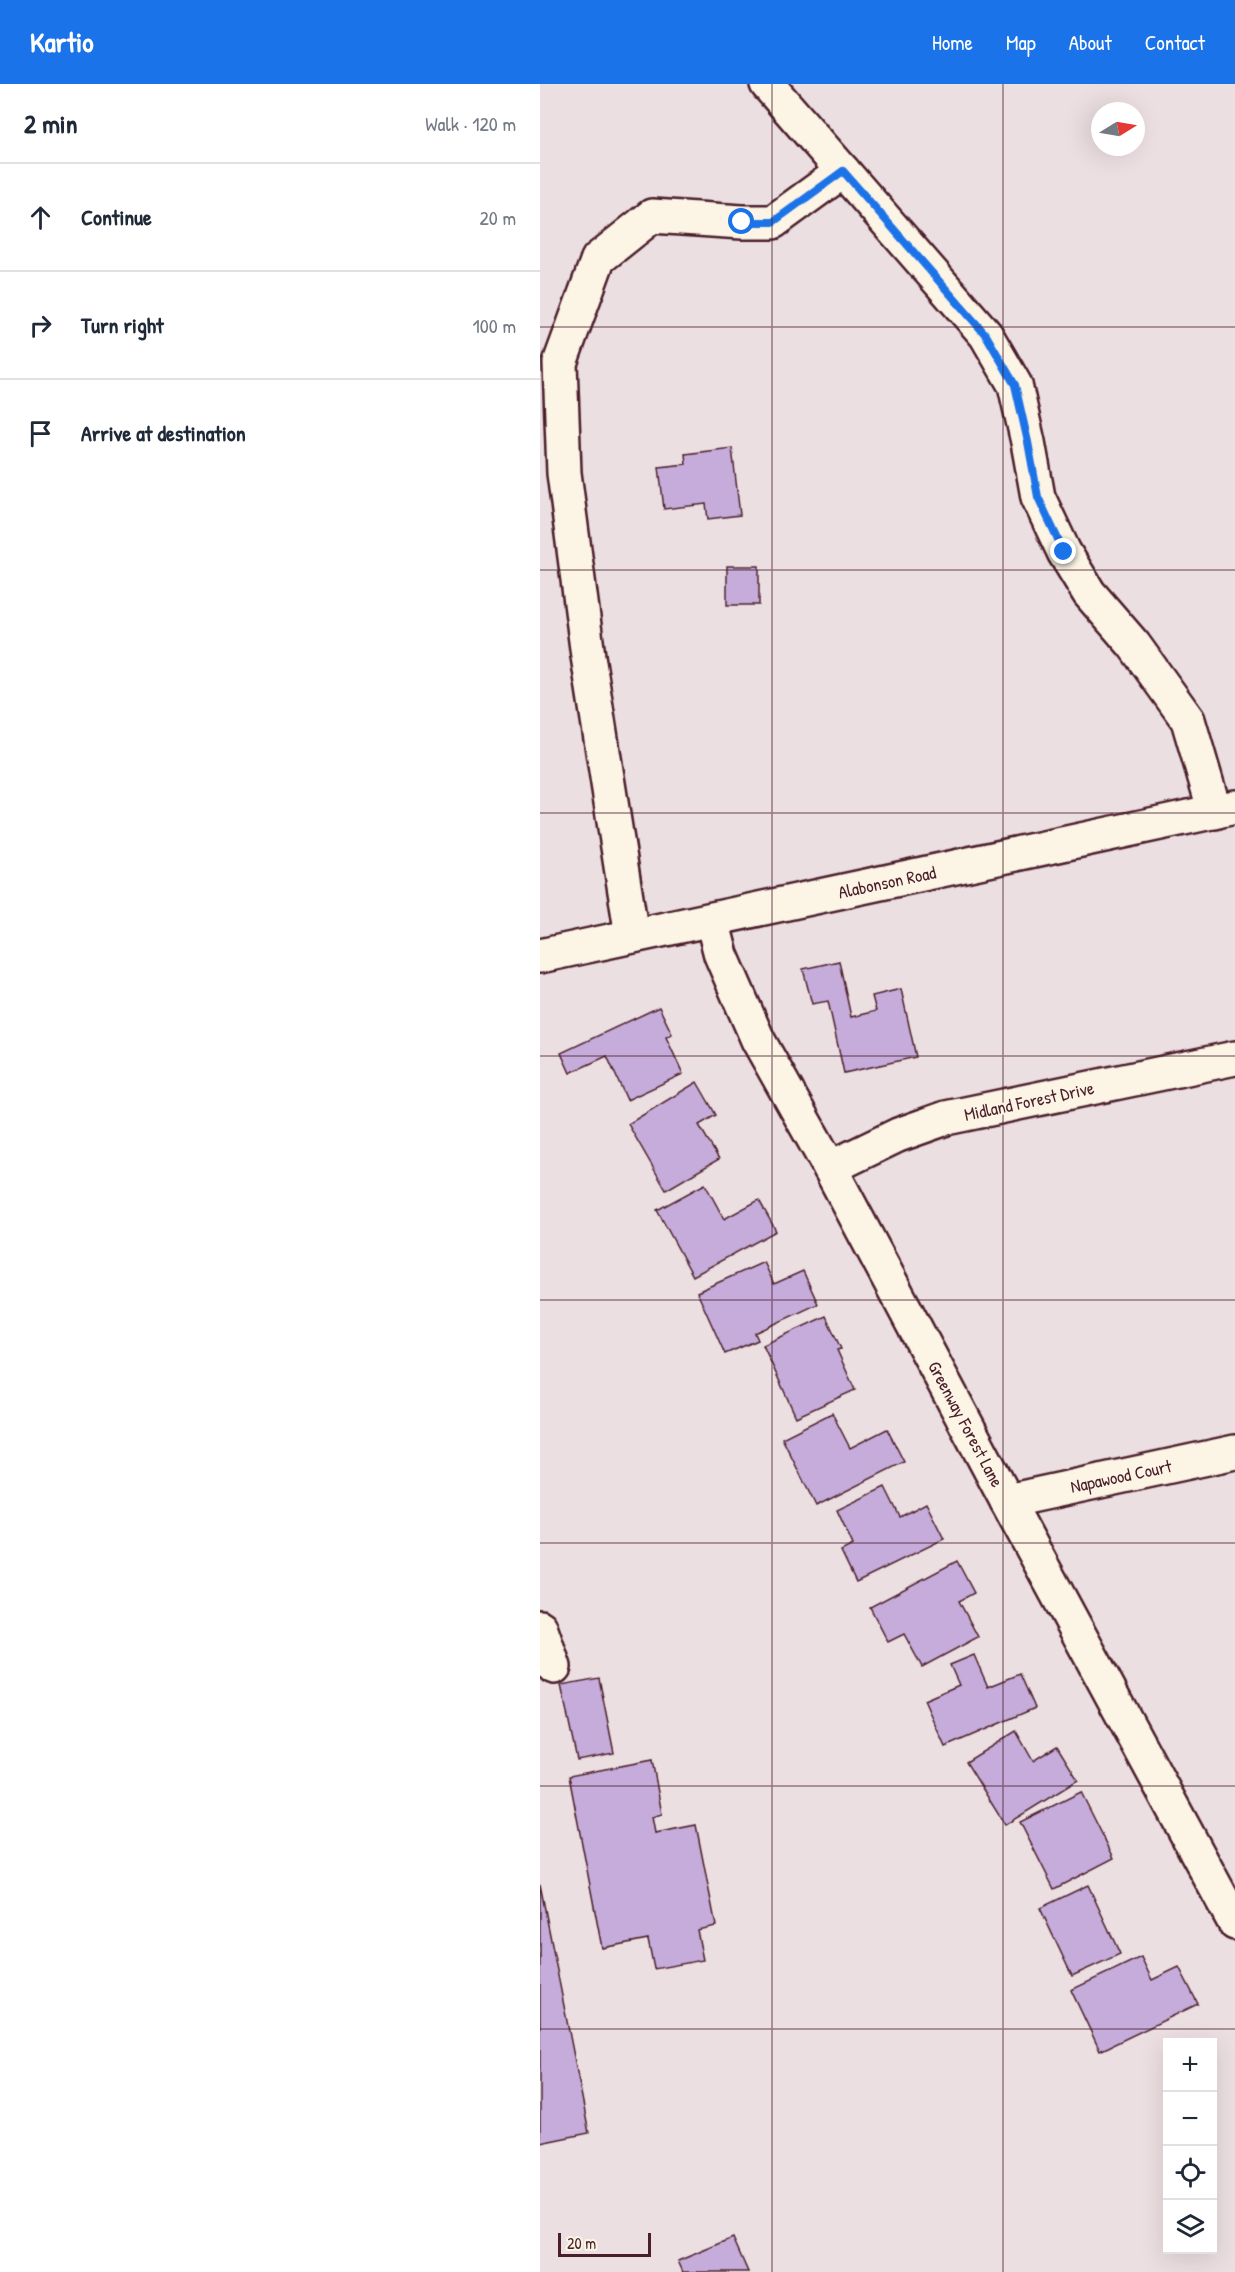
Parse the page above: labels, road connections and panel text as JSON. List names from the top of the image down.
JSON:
{
  "streets": {
    "street": [
      "Alabonson Road",
      "Midland Forest Drive",
      "Greenway Forest Lane",
      "Napawood Court"
    ]
  },
  "crossings": [
    ["Alabonson Road", "Greenway Forest Lane"],
    ["Midland Forest Drive", "Greenway Forest Lane"],
    ["Greenway Forest Lane", "Napawood Court"]
  ],
  "scale_bar": "20 m",
  "north": "right",
  "page": {
    "header": "Kartio",
    "nav": [
      "Home",
      "Map",
      "About",
      "Contact"
    ],
    "heading": ["2 min", "Walk · 120 m"],
    "list": [
      ["Continue", "20 m"],
      ["Turn right", "100 m"],
      "Arrive at destination"
    ],
    "map_buttons": ["+", "−"],
    "scale": "20 m"
  }
}
